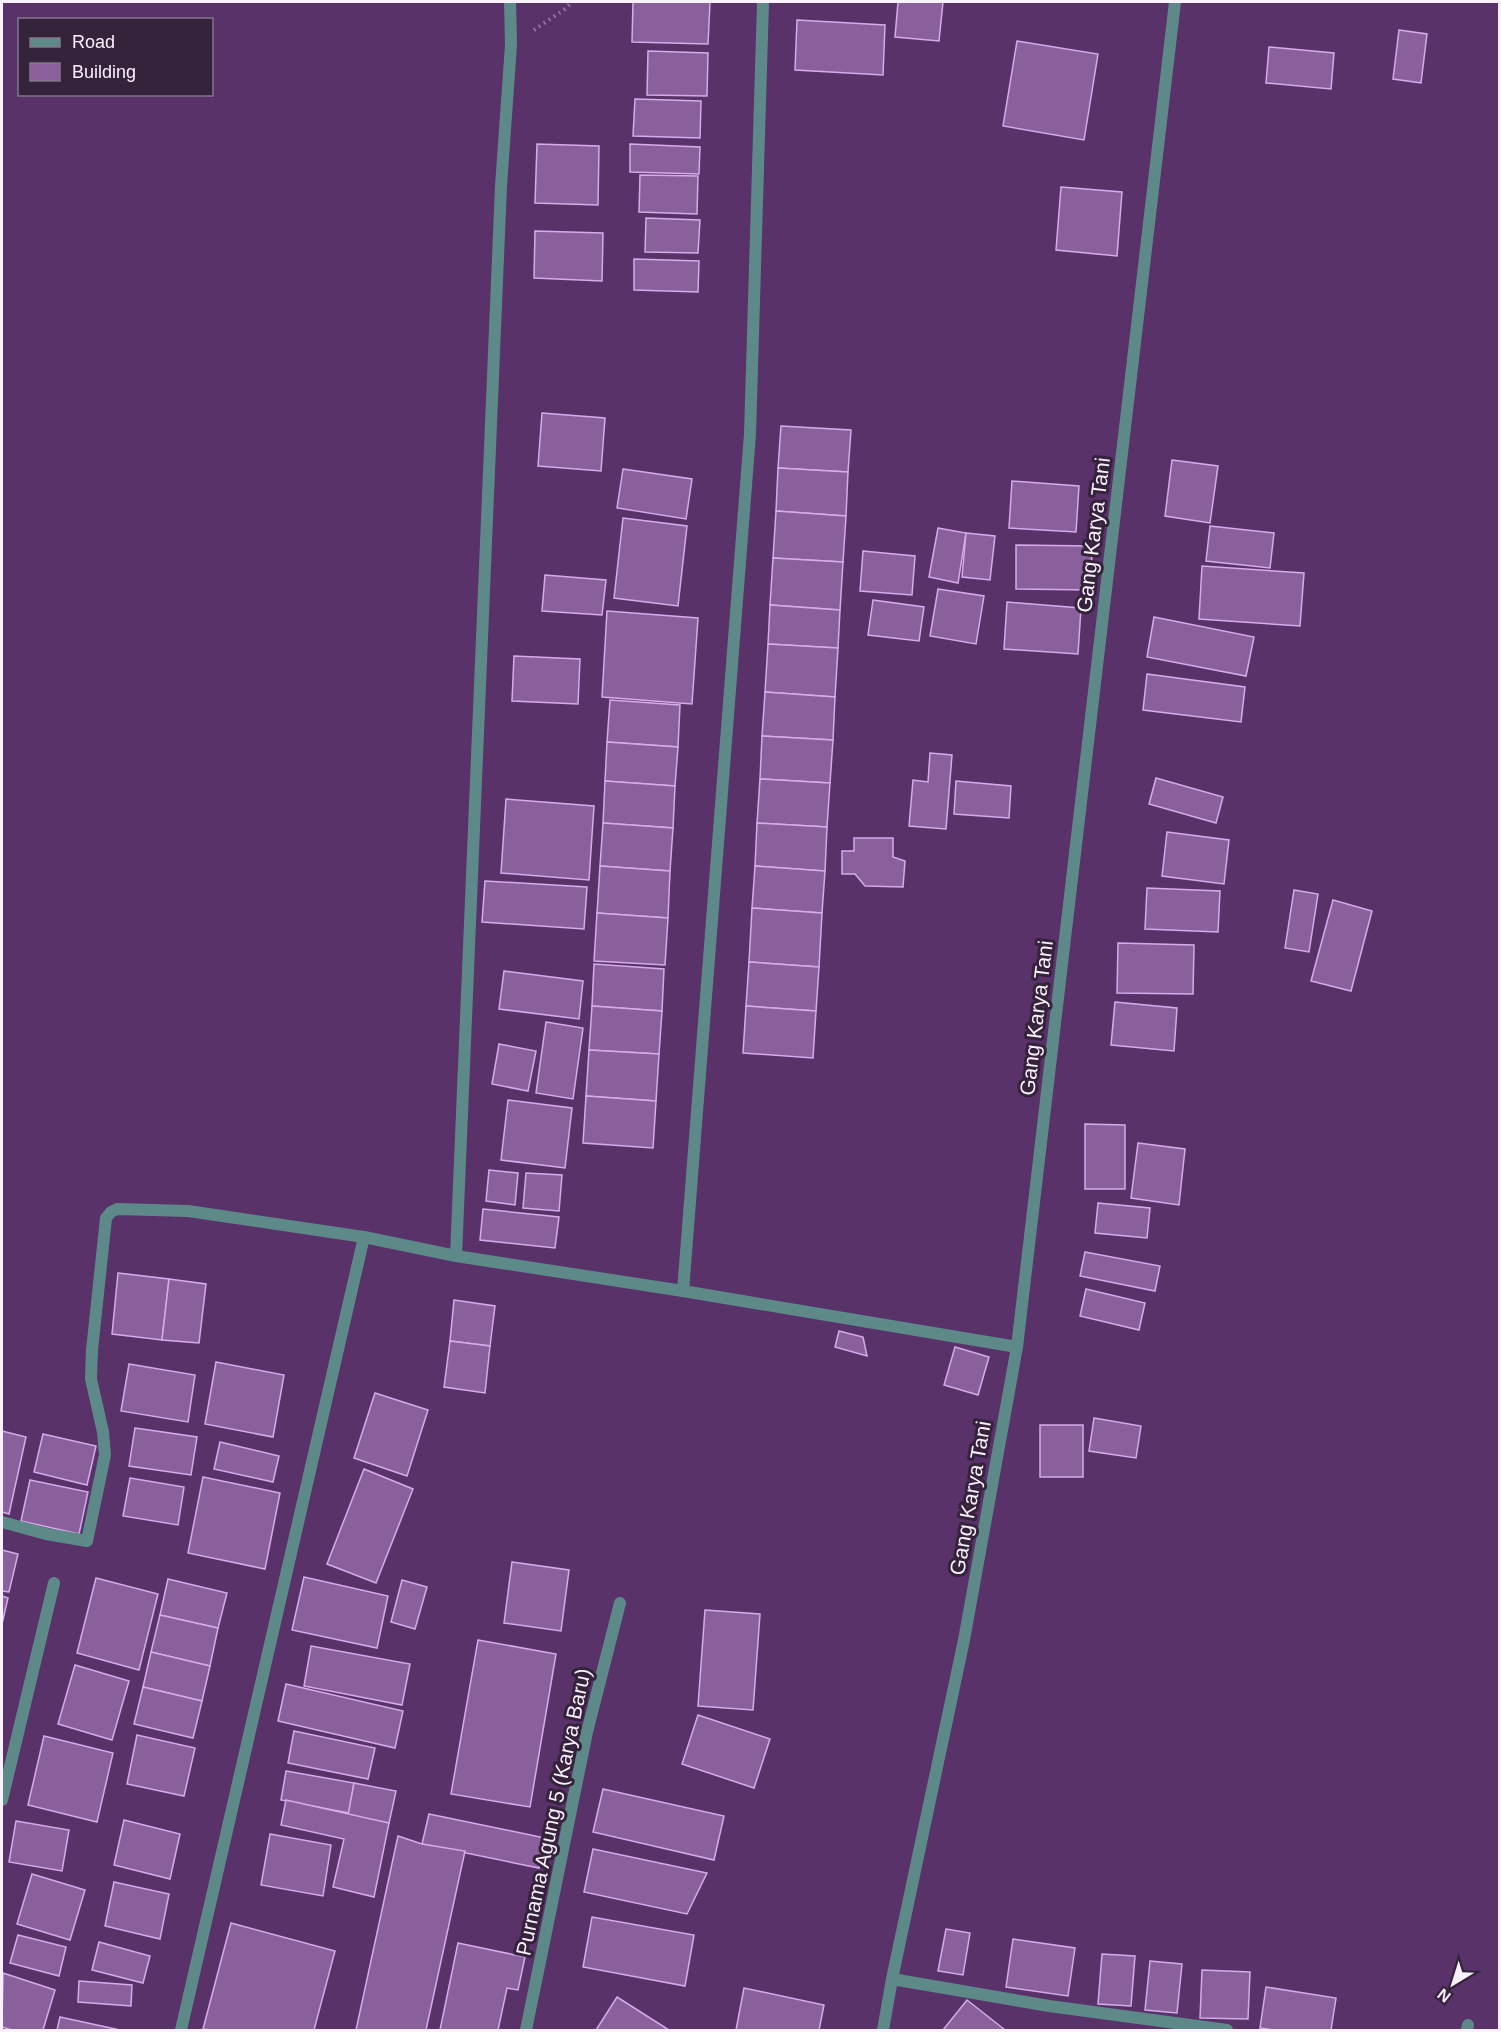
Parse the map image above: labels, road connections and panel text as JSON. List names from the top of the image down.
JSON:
{
  "streets": {
    "street": ["Gang Karya Tani", "Purnama Agung 5 (Karya Baru)"]
  },
  "legend": ["Road", "Building"],
  "north": "bottom left"
}
